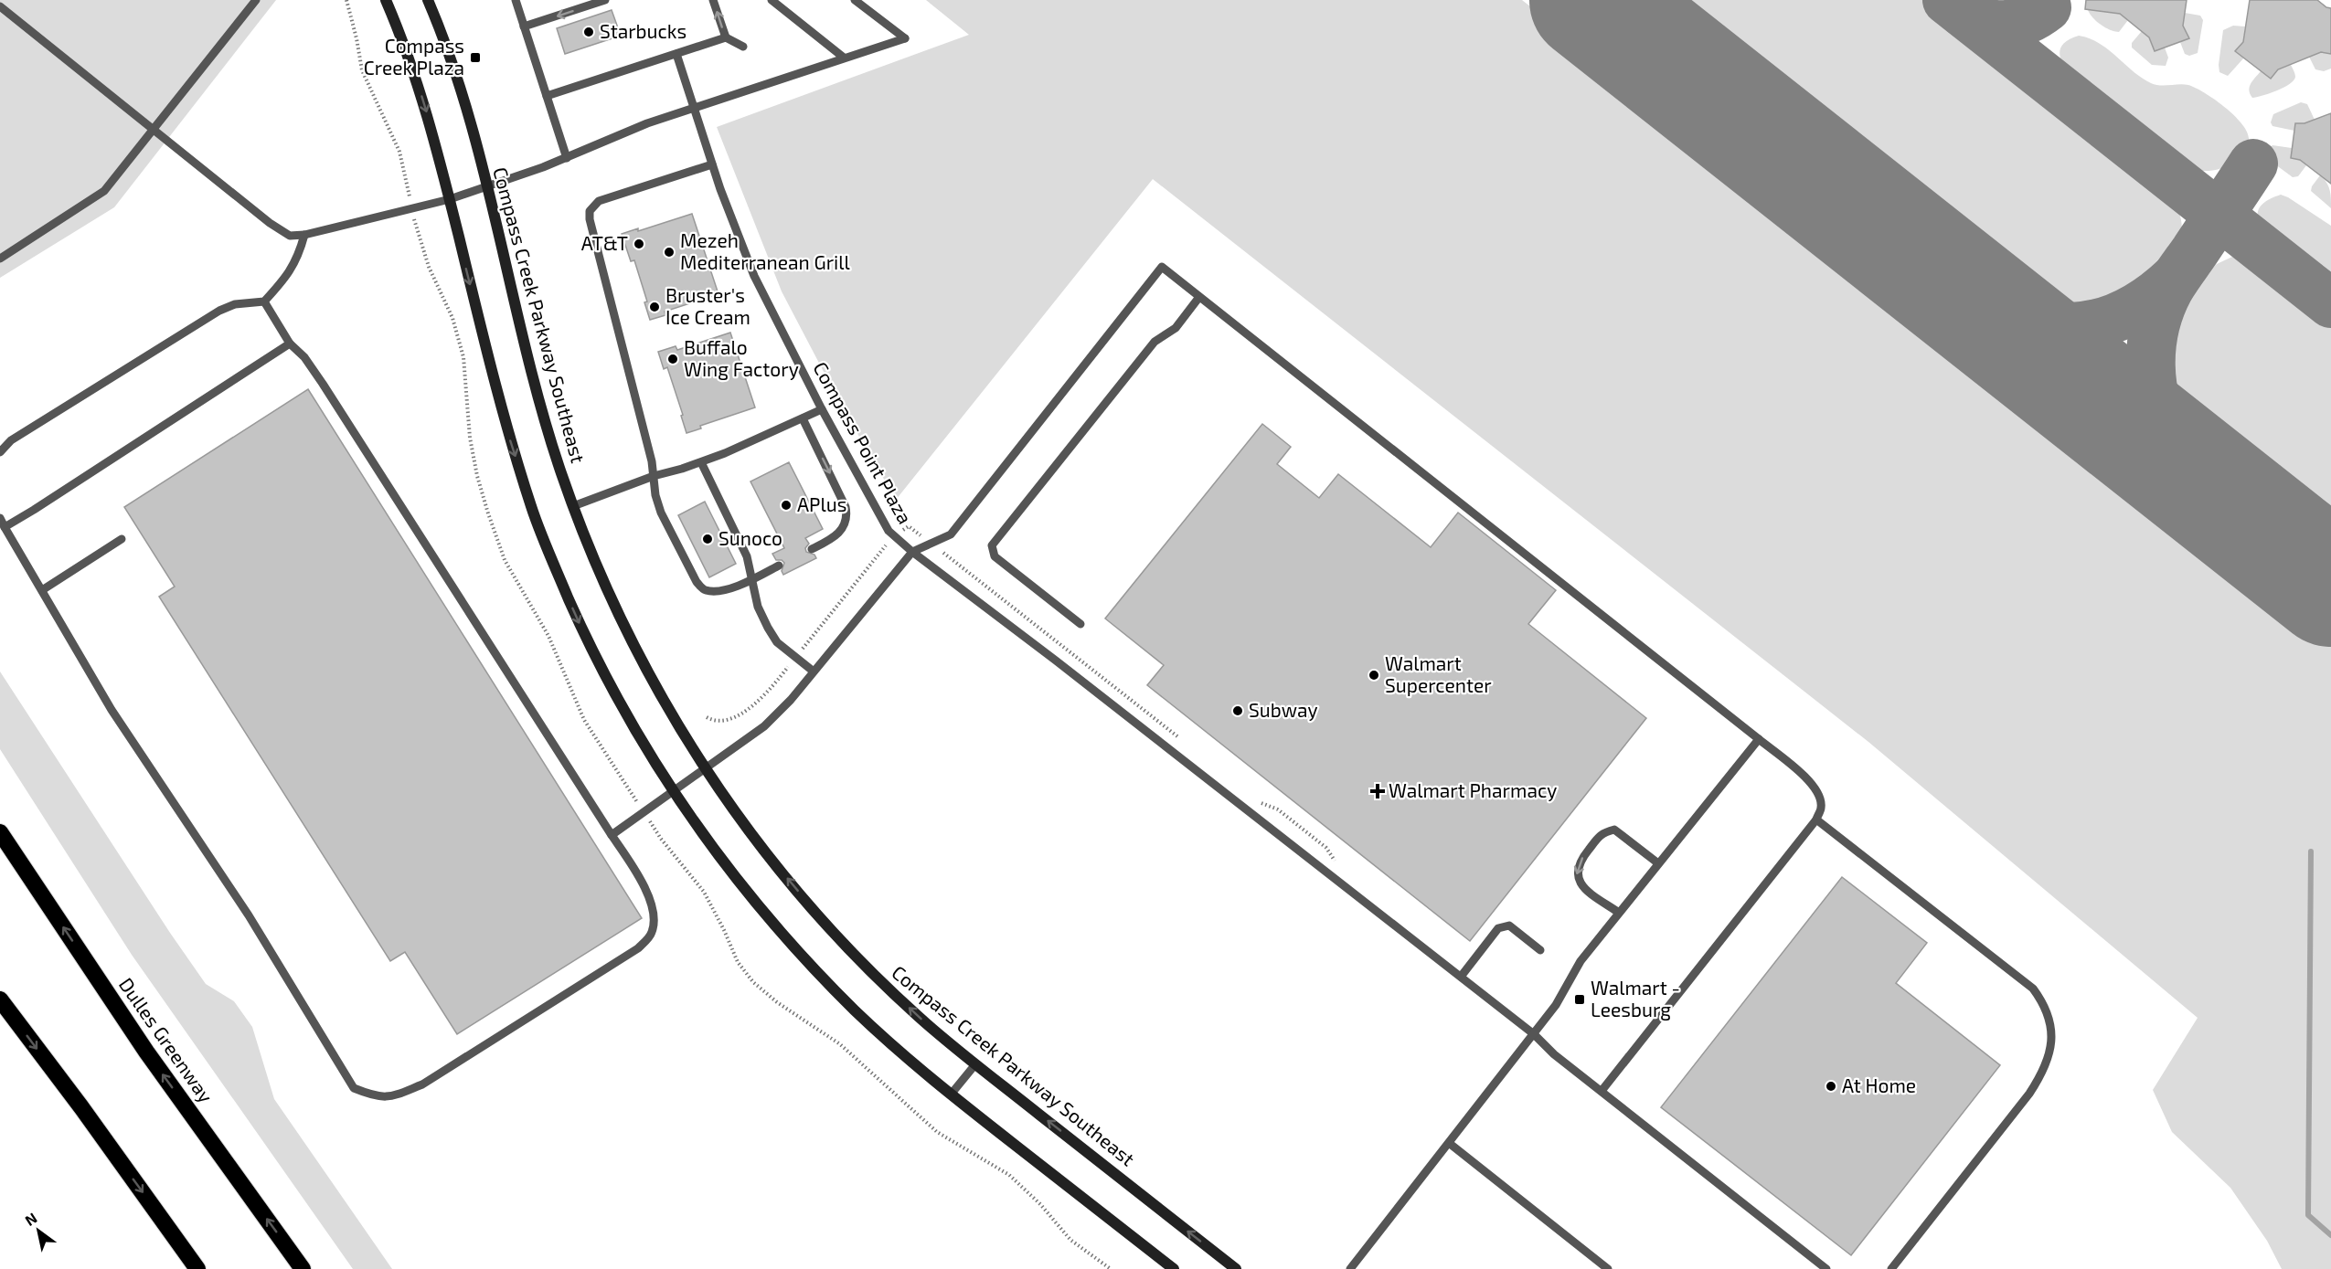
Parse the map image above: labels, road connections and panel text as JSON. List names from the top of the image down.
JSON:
{
  "streets": {
    "highway": ["Dulles Greenway"],
    "street": ["Compass Creek Parkway Southeast"],
    "lane": ["Compass Point Plaza"]
  },
  "places": {
    "other": [
      "Starbucks",
      "AT&T",
      "Mezeh Mediterranean Grill",
      "Bruster's Ice Cream",
      "Buffalo Wing Factory",
      "APlus",
      "Sunoco",
      "Walmart Supercenter",
      "Subway",
      "At Home"
    ],
    "transit": ["Compass Creek Plaza", "Walmart - Leesburg"],
    "health": ["Walmart Pharmacy"]
  },
  "north": "top left"
}
